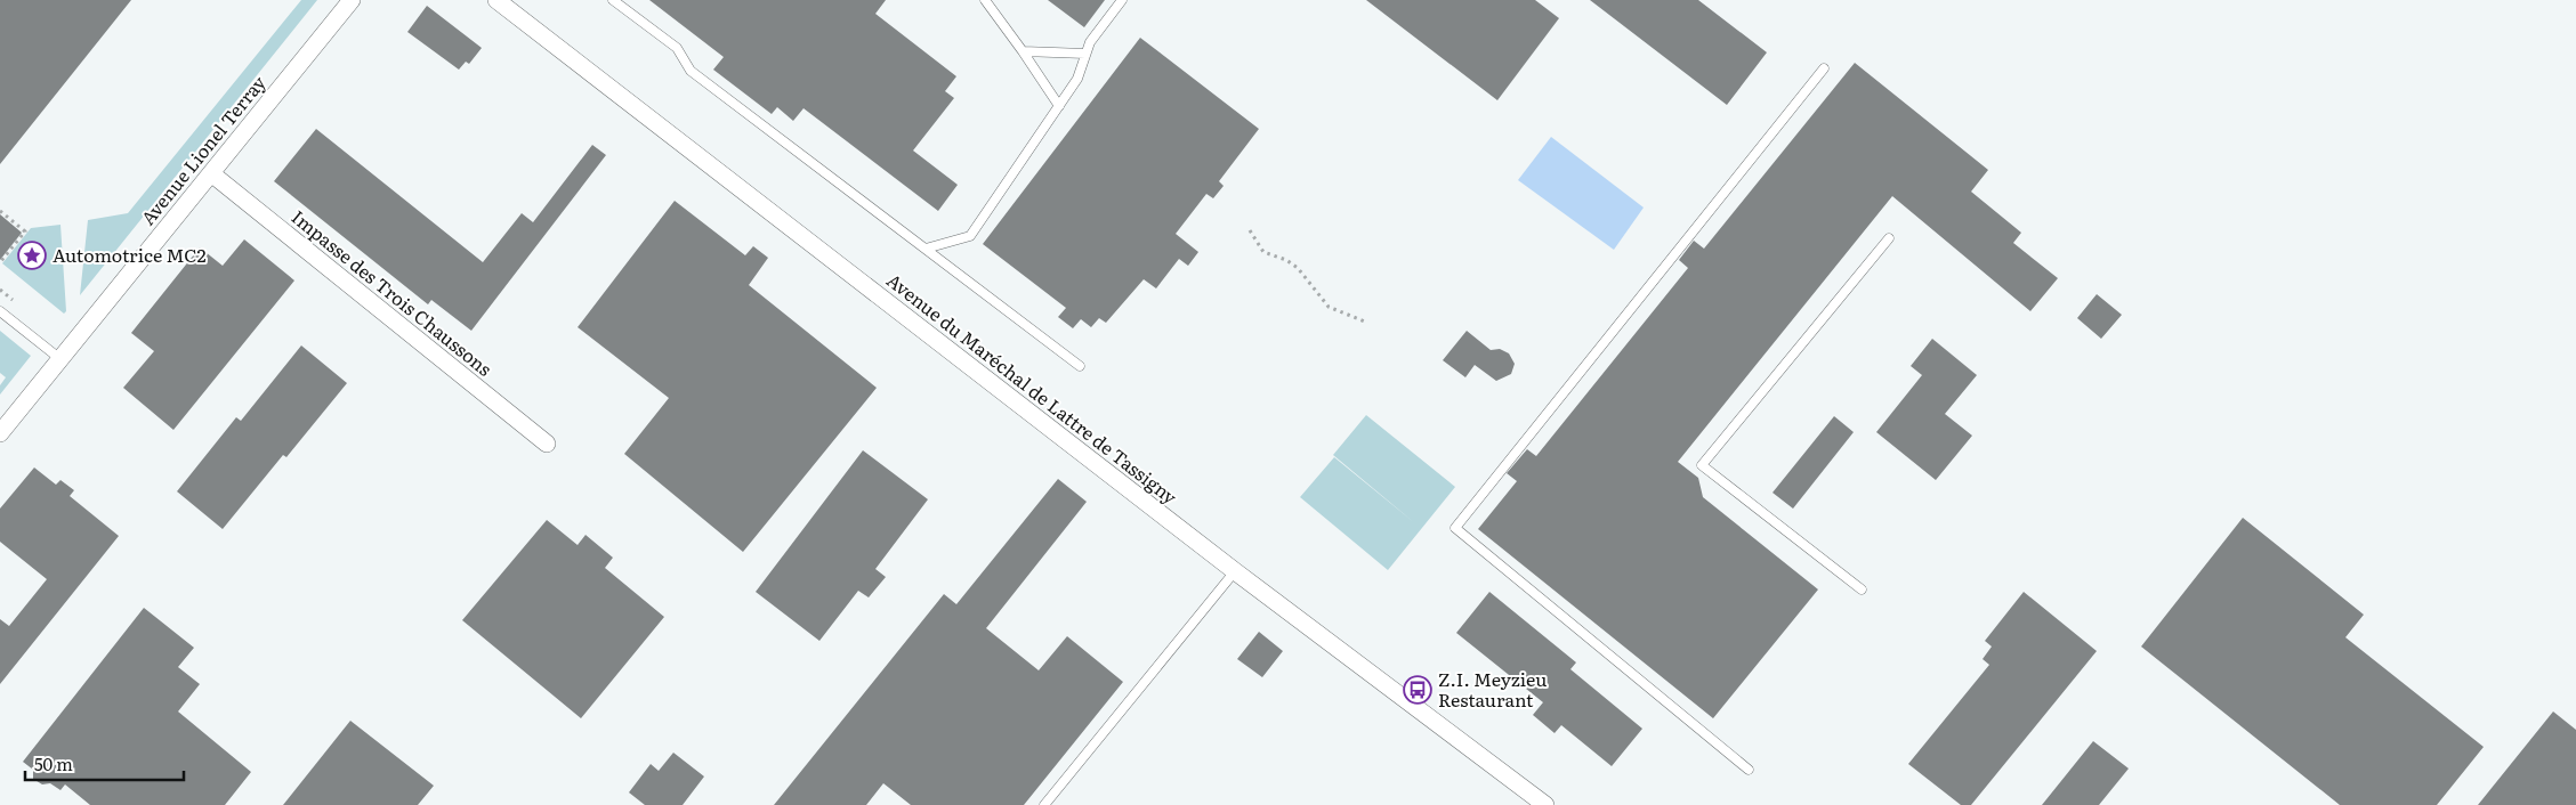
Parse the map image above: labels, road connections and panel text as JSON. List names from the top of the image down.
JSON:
{
  "streets": {
    "street": ["Avenue Lionel Terray", "Impasse des Trois Chaussons", "Avenue du Maréchal de Lattre de Tassigny"]
  },
  "crossings": [
    ["Avenue Lionel Terray", "Impasse des Trois Chaussons"]
  ],
  "places": {
    "place": ["Automotrice MC2"],
    "bus stop": ["Z.I. Meyzieu Restaurant"]
  },
  "scale_bar": "50 m"
}
